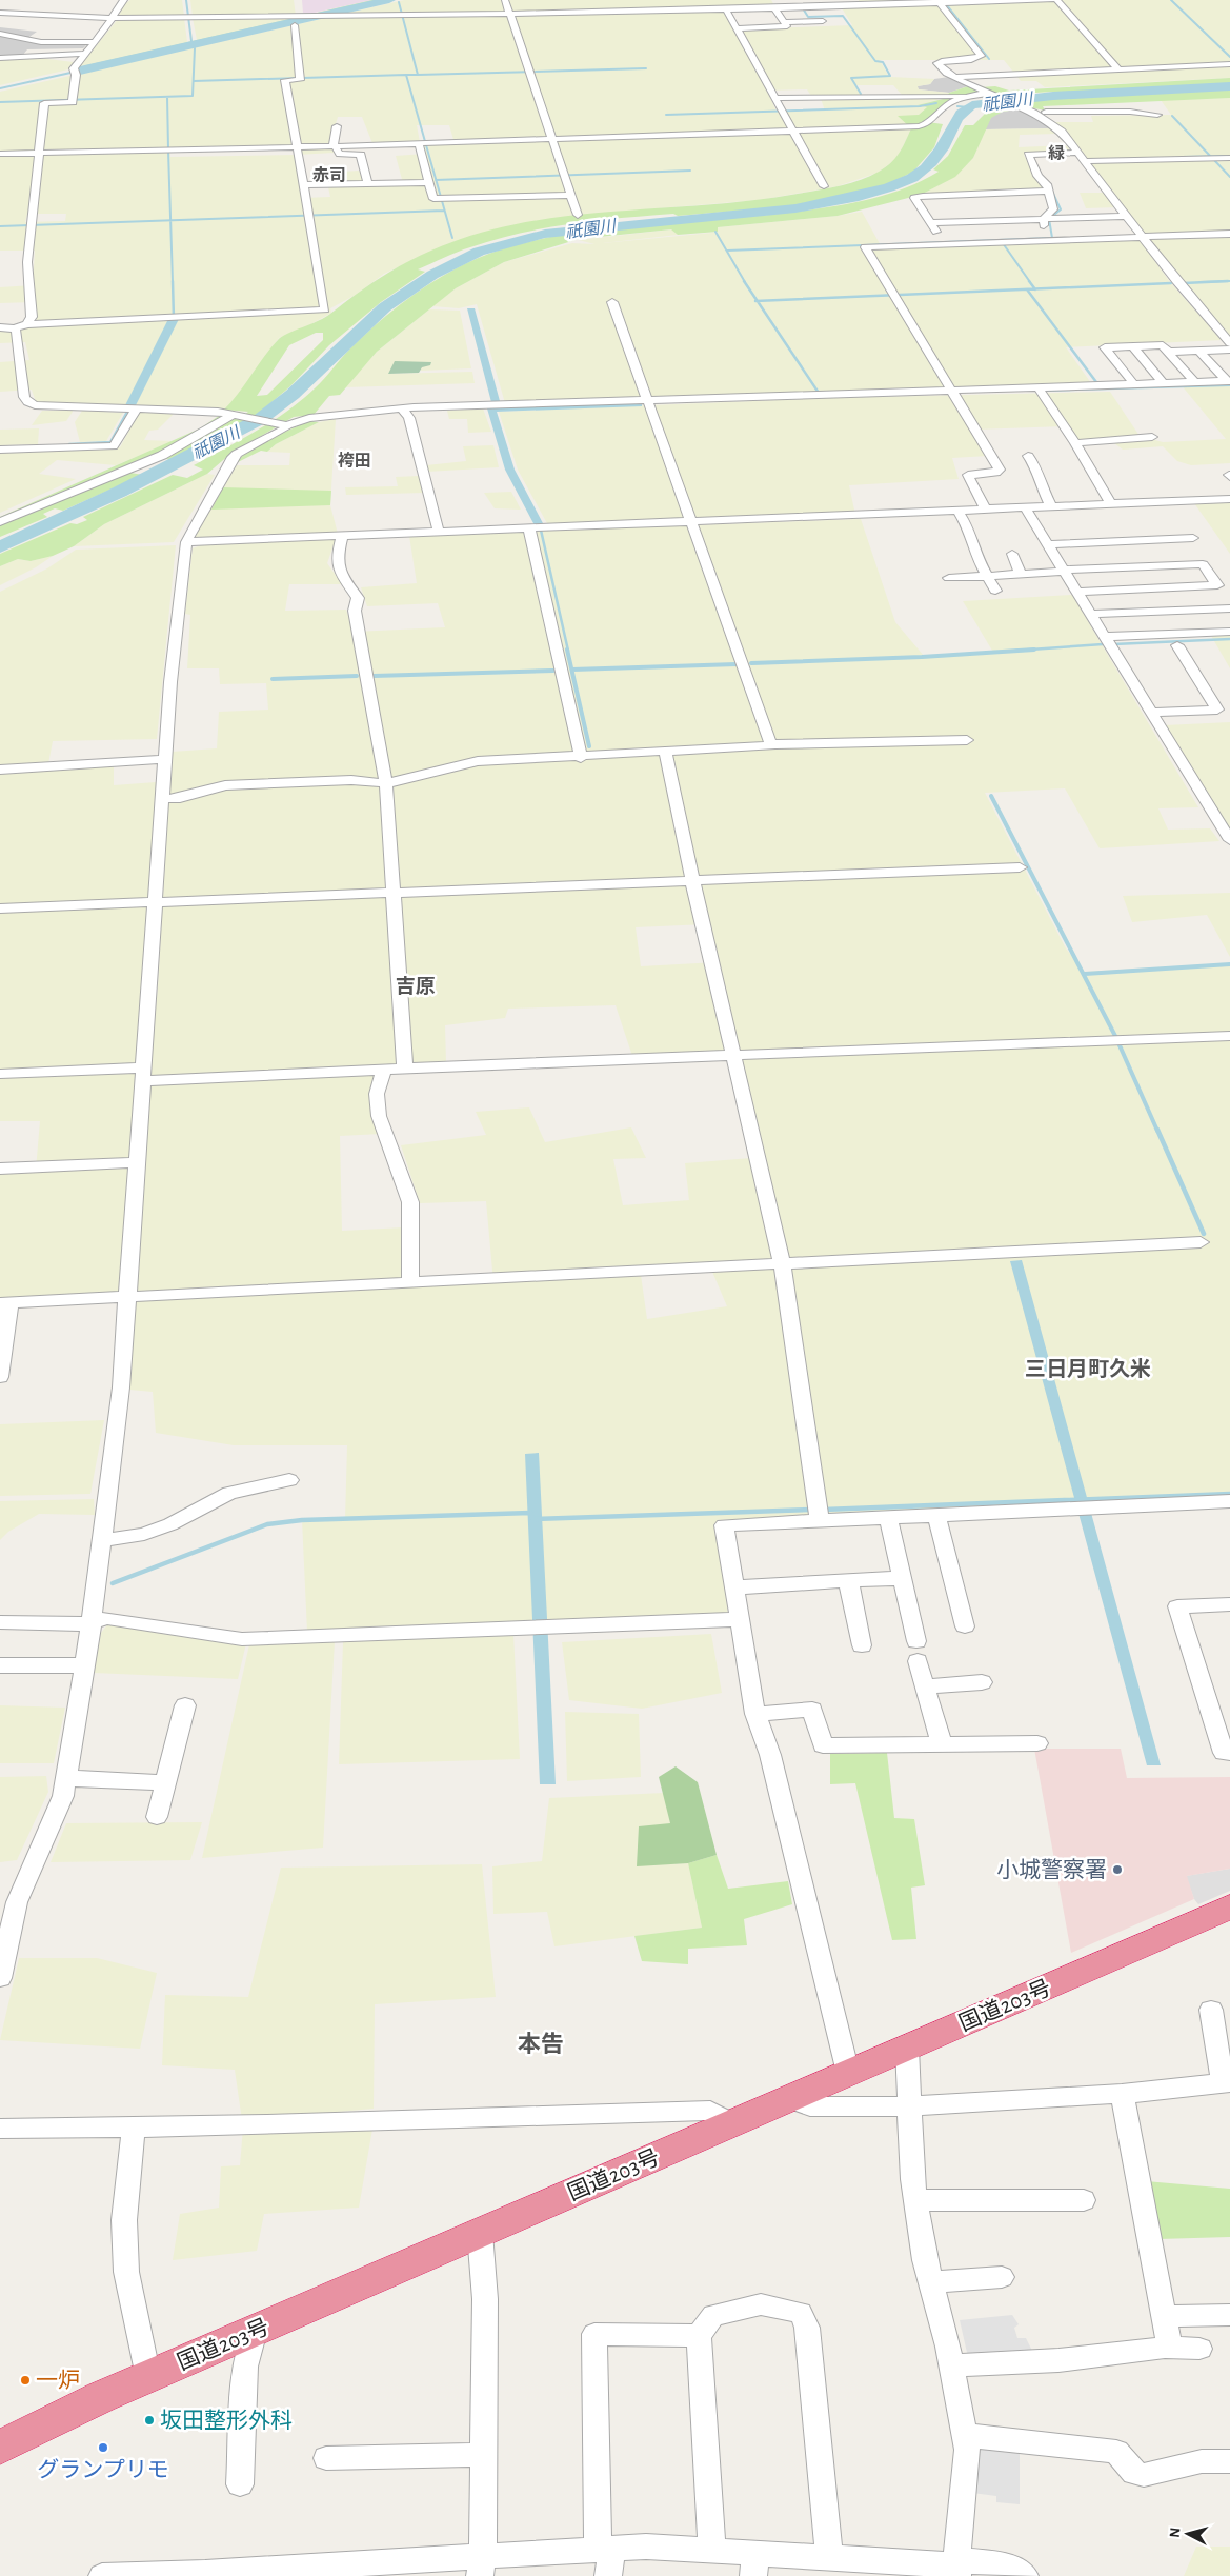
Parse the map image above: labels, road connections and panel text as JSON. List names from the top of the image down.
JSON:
{
  "streets": {
    "highway": ["国道203号"]
  },
  "districts": [
    "緑",
    "赤司",
    "袴田",
    "吉原",
    "三日月町久米",
    "本告"
  ],
  "water": ["祇園川"],
  "places": [
    "小城警察署",
    "一炉",
    "坂田整形外科",
    "グランプリモ"
  ],
  "north": "left"
}
